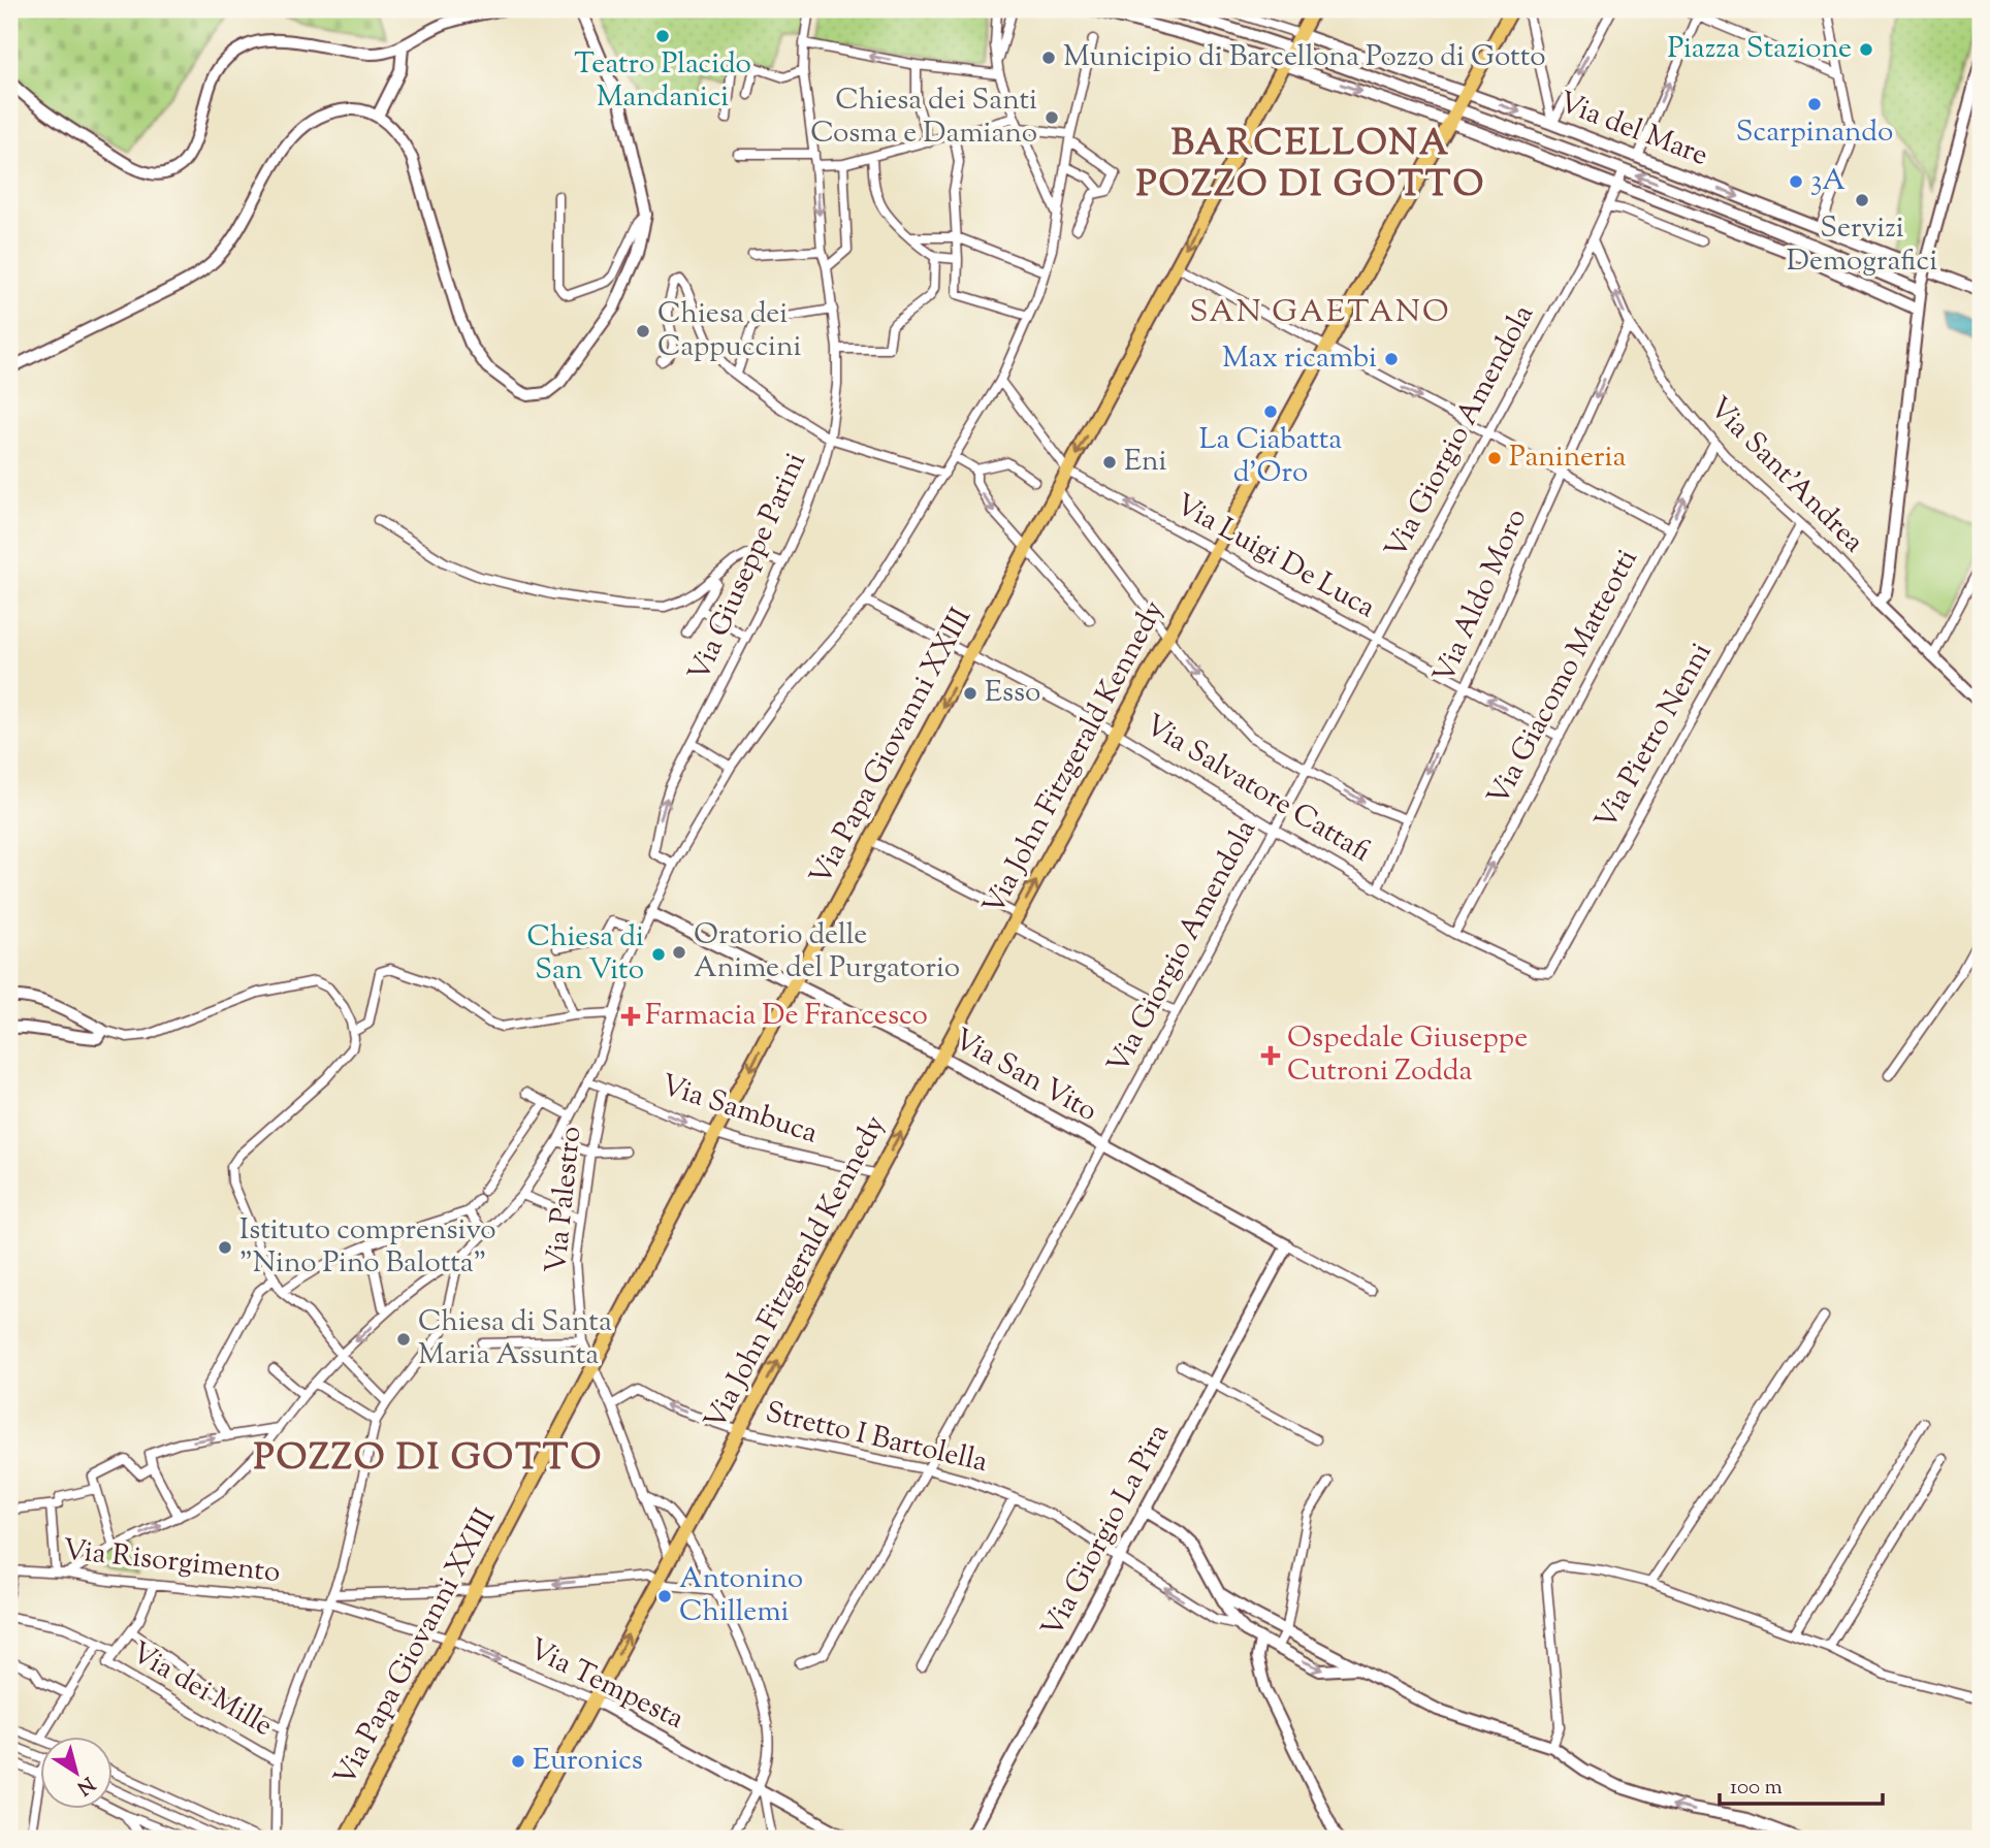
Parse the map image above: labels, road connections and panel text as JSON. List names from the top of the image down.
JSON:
{
  "streets": {
    "main road": ["Via Papa Giovanni XXIII", "Via John Fitzgerald Kennedy"],
    "street": [
      "Via del Mare",
      "Via Giorgio Amendola",
      "Via Sant'Andrea",
      "Via Luigi De Luca",
      "Via Giuseppe Parini",
      "Via Aldo Moro",
      "Via Giacomo Matteotti",
      "Via Pietro Nenni",
      "Via Salvatore Cattafi",
      "Via San Vito",
      "Via Sambuca",
      "Via Palestro",
      "Stretto I Bartolella",
      "Via Giorgio La Pira",
      "Via Risorgimento",
      "Via Tempesta",
      "Via dei Mille"
    ]
  },
  "crossings": [
    ["Via del Mare", "Via Papa Giovanni XXIII"],
    ["Via del Mare", "Via John Fitzgerald Kennedy"],
    ["Via Giorgio Amendola", "Via Sant'Andrea"],
    ["Via Giorgio Amendola", "Via Luigi De Luca"],
    ["Via Giorgio Amendola", "Via Salvatore Cattafi"],
    ["Via Giorgio Amendola", "Via San Vito"],
    ["Via Giorgio Amendola", "Stretto I Bartolella"],
    ["Via Sant'Andrea", "Via Aldo Moro"],
    ["Via Sant'Andrea", "Via Giacomo Matteotti"],
    ["Via Sant'Andrea", "Via Pietro Nenni"],
    ["Via Luigi De Luca", "Via Aldo Moro"],
    ["Via Luigi De Luca", "Via Giacomo Matteotti"],
    ["Via Luigi De Luca", "Via Papa Giovanni XXIII"],
    ["Via Luigi De Luca", "Via John Fitzgerald Kennedy"],
    ["Via Aldo Moro", "Via Salvatore Cattafi"],
    ["Via Giacomo Matteotti", "Via Salvatore Cattafi"],
    ["Via Pietro Nenni", "Via Salvatore Cattafi"],
    ["Via Papa Giovanni XXIII", "Via Salvatore Cattafi"],
    ["Via Papa Giovanni XXIII", "Via San Vito"],
    ["Via Papa Giovanni XXIII", "Via Sambuca"],
    ["Via Papa Giovanni XXIII", "Via Palestro"],
    ["Via Papa Giovanni XXIII", "Via Tempesta"],
    ["Via John Fitzgerald Kennedy", "Via Salvatore Cattafi"],
    ["Via John Fitzgerald Kennedy", "Via San Vito"],
    ["Via John Fitzgerald Kennedy", "Via Sambuca"],
    ["Via John Fitzgerald Kennedy", "Via Palestro"],
    ["Via John Fitzgerald Kennedy", "Stretto I Bartolella"],
    ["Via John Fitzgerald Kennedy", "Via Tempesta"],
    ["Via San Vito", "Via Giorgio La Pira"],
    ["Via Sambuca", "Via Palestro"],
    ["Via Palestro", "Stretto I Bartolella"],
    ["Stretto I Bartolella", "Via Giorgio La Pira"],
    ["Via Risorgimento", "Via Tempesta"],
    ["Via Risorgimento", "Via dei Mille"]
  ],
  "one_way": [
    "Via Aldo Moro",
    "Via Giacomo Matteotti",
    "Via Papa Giovanni XXIII",
    "Via John Fitzgerald Kennedy"
  ],
  "districts": ["BARCELLONA POZZO DI GOTTO", "SAN GAETANO", "POZZO DI GOTTO"],
  "places": {
    "other": [
      "Teatro Placido Mandanici",
      "Piazza Stazione",
      "Municipio di Barcellona Pozzo di Gotto",
      "Scarpinando",
      "Chiesa dei Santi Cosma e Damiano",
      "3A",
      "Servizi Demografici",
      "Chiesa dei Cappuccini",
      "Max ricambi",
      "La Ciabatta d'Oro",
      "Panineria",
      "Eni",
      "Esso",
      "Oratorio delle Anime del Purgatorio",
      "Chiesa di San Vito",
      "Istituto comprensivo \"Nino Pino Balotta\"",
      "Chiesa di Santa Maria Assunta",
      "Antonino Chillemi",
      "Euronics"
    ],
    "health": ["Farmacia De Francesco", "Ospedale Giuseppe Cutroni Zodda"]
  },
  "scale_bar": "100 m",
  "north": "bottom right"
}
